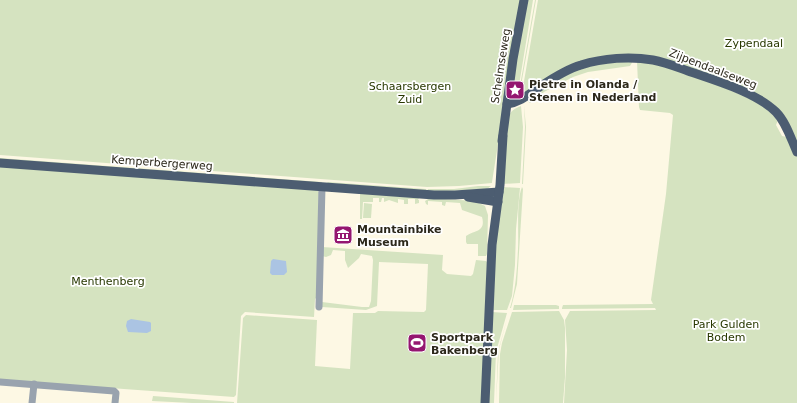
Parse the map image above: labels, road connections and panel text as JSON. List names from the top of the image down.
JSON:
{
  "streets": {
    "main road": ["Schelmseweg", "Zijpendaalseweg", "Kemperbergerweg"]
  },
  "crossings": [
    ["Schelmseweg", "Zijpendaalseweg"],
    ["Schelmseweg", "Kemperbergerweg"]
  ],
  "parks": [
    "Zypendaal",
    "Schaarsbergen Zuid",
    "Menthenberg",
    "Park Gulden Bodem"
  ],
  "places": {
    "place": ["Pietre in Olanda / Stenen in Nederland"],
    "museum": ["Mountainbike Museum"],
    "sports": ["Sportpark Bakenberg"]
  }
}
